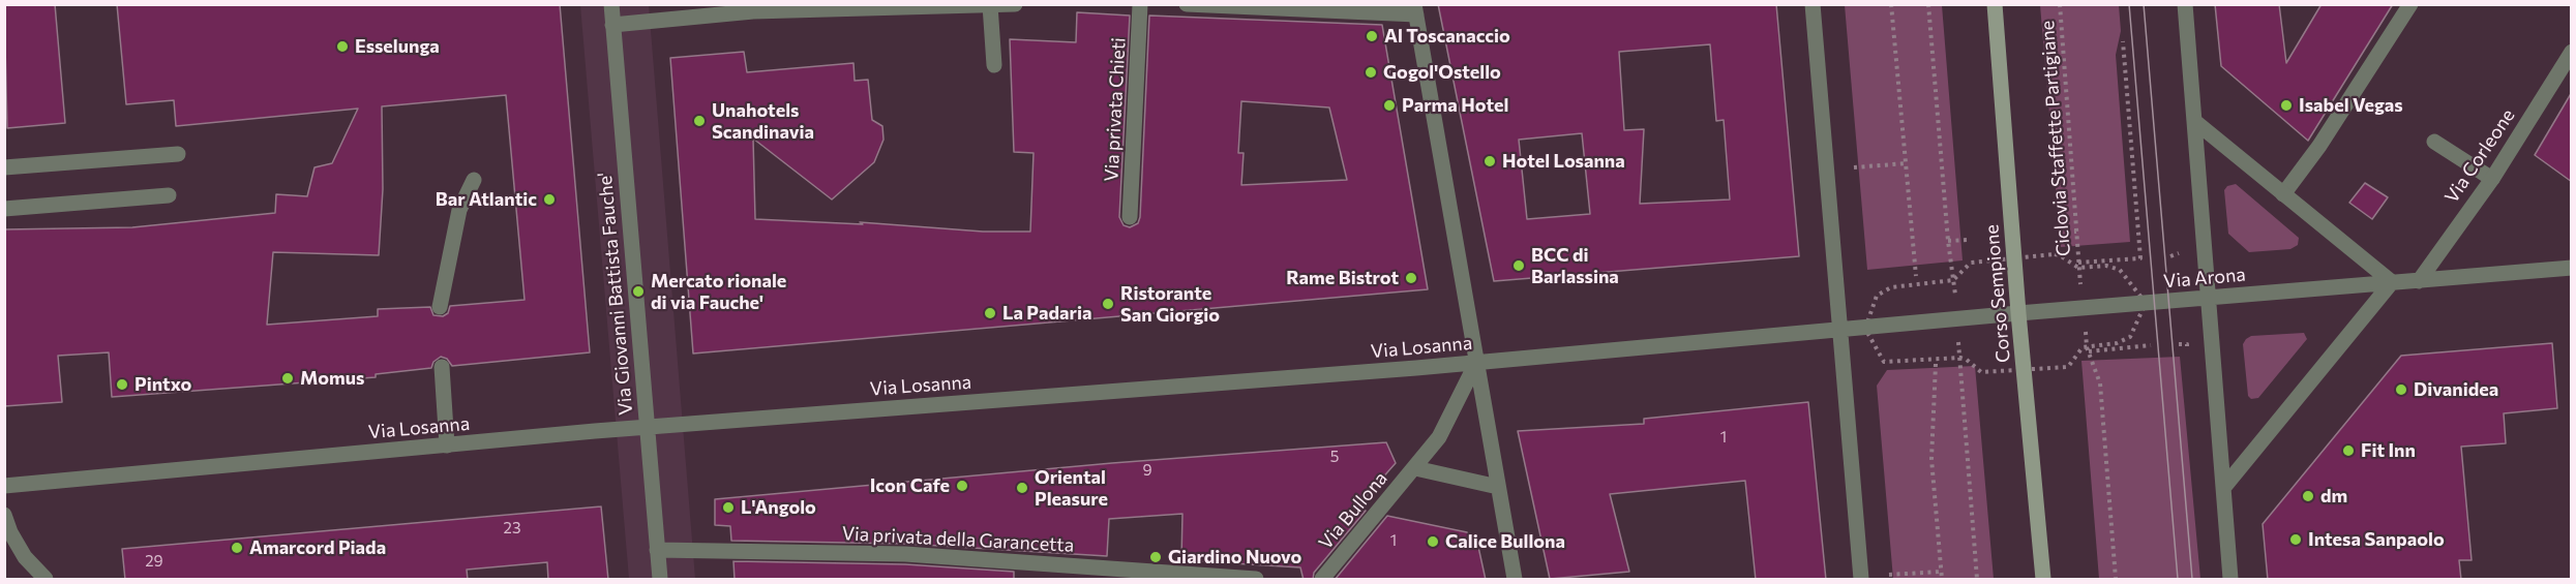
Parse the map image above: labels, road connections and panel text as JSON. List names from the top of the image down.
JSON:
{
  "streets": {
    "main road": ["Corso Sempione"],
    "street": [
      "Via privata Chieti",
      "Via Corleone",
      "Via Arona",
      "Via Giovanni Battista Fauche'",
      "Via Losanna",
      "Via Bullona",
      "Via privata della Garancetta"
    ],
    "path": ["Ciclovia Staffette Partigiane"]
  },
  "crossings": [
    ["Via Corleone", "Via Arona"],
    ["Via Arona", "Corso Sempione"],
    ["Via Arona", "Via Losanna"],
    ["Via Giovanni Battista Fauche'", "Via Losanna"],
    ["Via Giovanni Battista Fauche'", "Via privata della Garancetta"],
    ["Via Losanna", "Via Bullona"]
  ],
  "places": [
    "Al Toscanaccio",
    "Esselunga",
    "Gogol'Ostello",
    "Parma Hotel",
    "Isabel Vegas",
    "Unahotels Scandinavia",
    "Hotel Losanna",
    "Bar Atlantic",
    "BCC di Barlassina",
    "Rame Bistrot",
    "Mercato rionale di via Fauche'",
    "Ristorante San Giorgio",
    "La Padaria",
    "Momus",
    "Pintxo",
    "Divanidea",
    "Fit Inn",
    "Icon Cafe",
    "Oriental Pleasure",
    "dm",
    "L'Angolo",
    "Intesa Sanpaolo",
    "Calice Bullona",
    "Amarcord Piada",
    "Giardino Nuovo"
  ],
  "house_numbers": [
    "1",
    "5",
    "9",
    "23",
    "1",
    "29"
  ]
}
